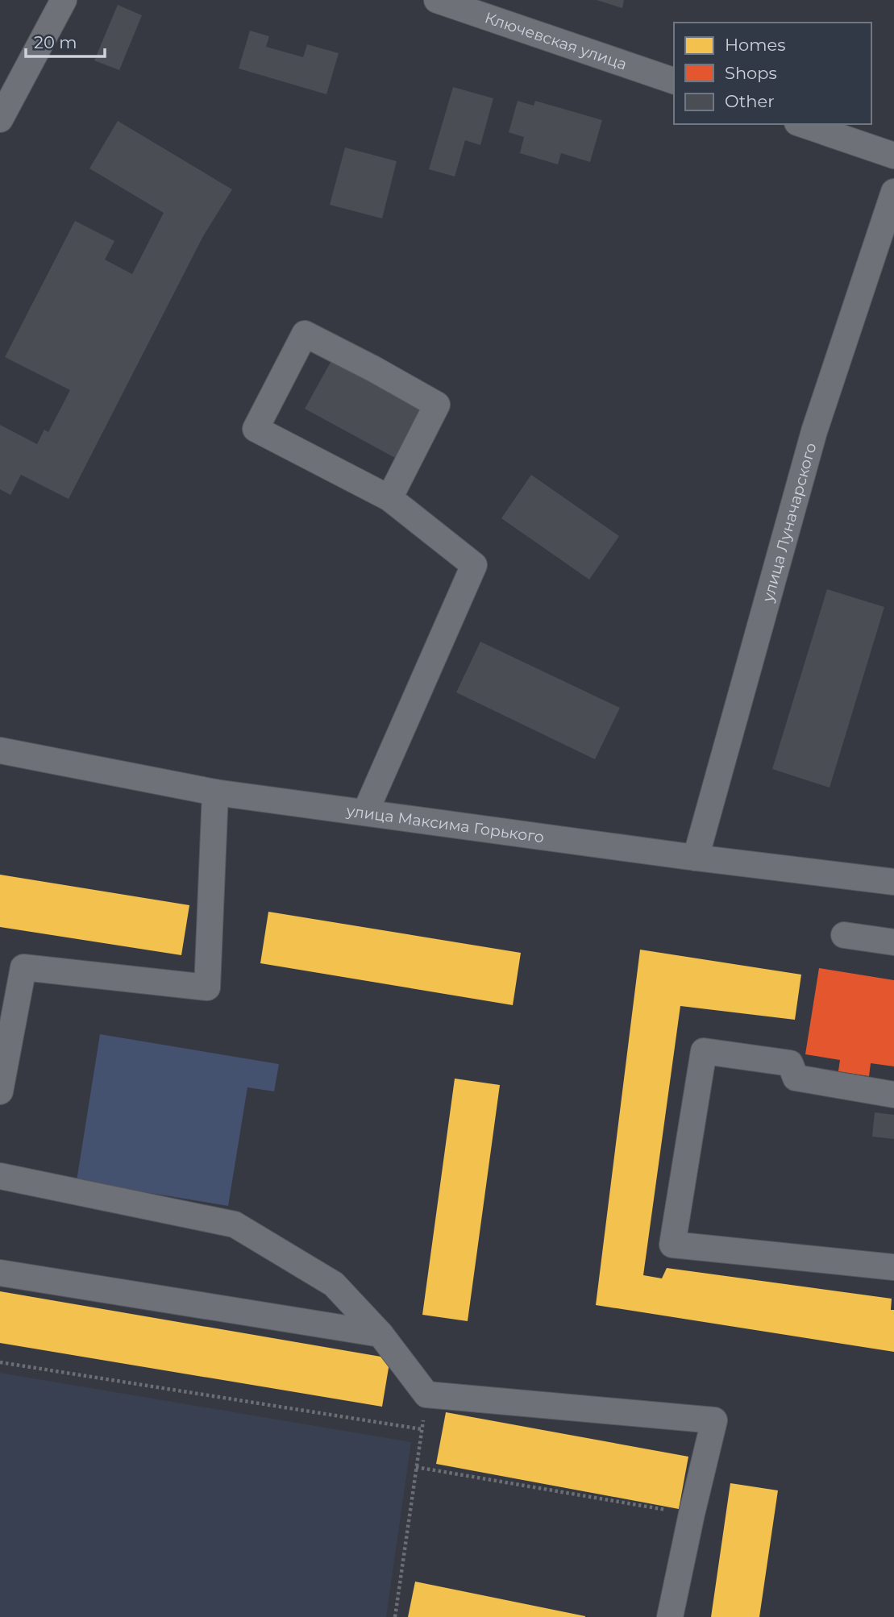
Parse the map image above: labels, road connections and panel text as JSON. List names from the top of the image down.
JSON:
{
  "streets": {
    "street": ["Ключевская улица", "улица Луначарского", "улица Максима Горького"]
  },
  "crossings": [
    ["улица Луначарского", "улица Максима Горького"]
  ],
  "legend": ["Homes", "Shops", "Other"],
  "scale_bar": "20 m"
}
